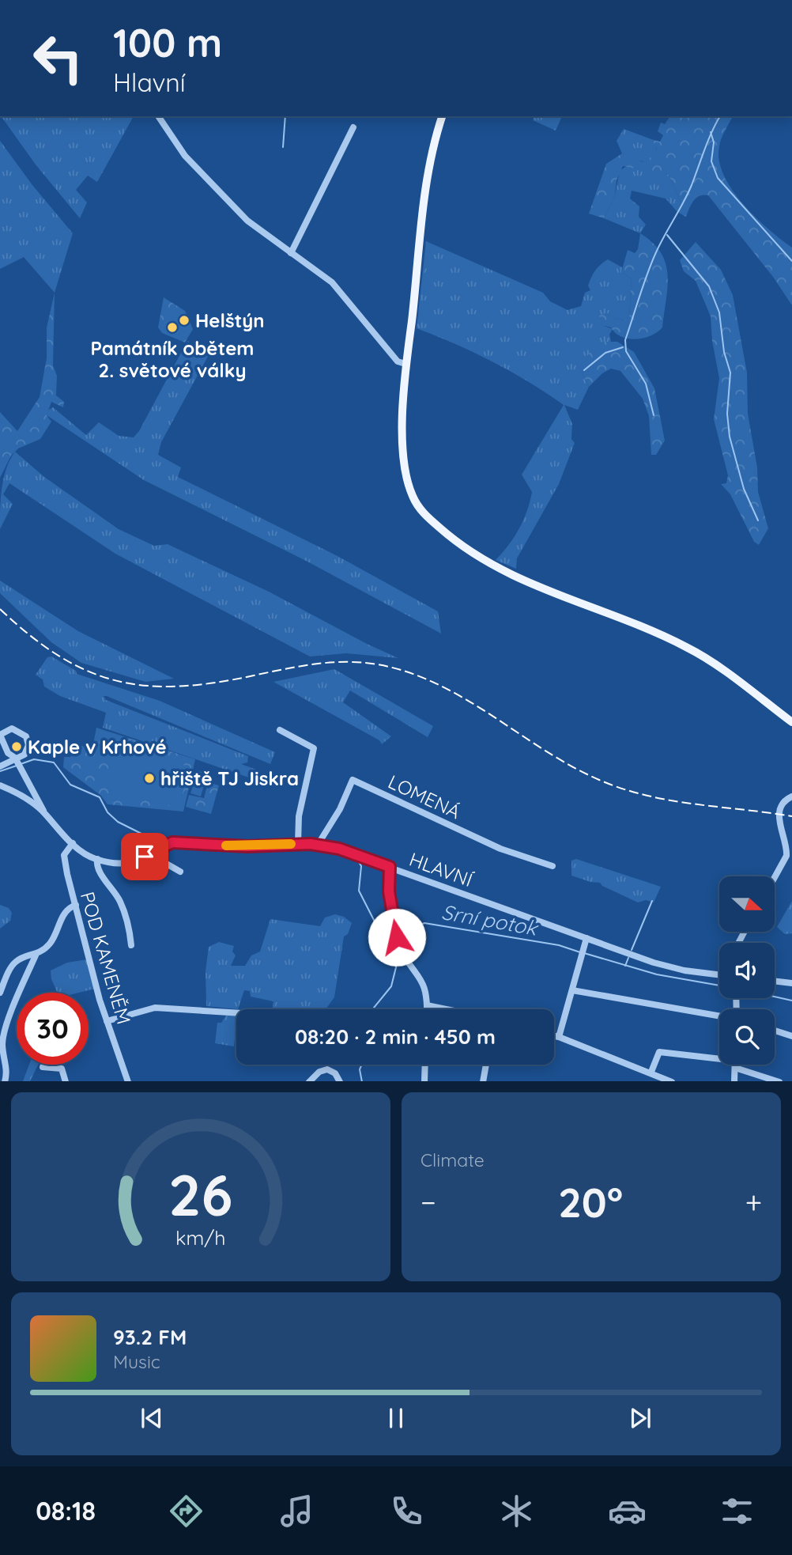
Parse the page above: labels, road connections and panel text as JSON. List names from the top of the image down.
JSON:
{
  "streets": {
    "street": ["LOMENÁ", "HLAVNÍ", "POD KAMENĚM"]
  },
  "crossings": [
    ["LOMENÁ", "HLAVNÍ"]
  ],
  "water": ["Srní potok"],
  "places": [
    "Helštýn",
    "Památník obětem 2. světové války",
    "Kaple v Krhové",
    "hřiště TJ Jiskra"
  ],
  "north": "right",
  "page": {
    "turn": ["100 m", "Hlavní"],
    "limit": "30",
    "trip": "08:20 · 2 min · 450 m",
    "tile": "Climate",
    "heat": ["−", "20°", "+"],
    "song": ["93.2 FM", "Music"],
    "tabs": "08:18",
    "gauge": ["26", "km/h"]
  }
}
